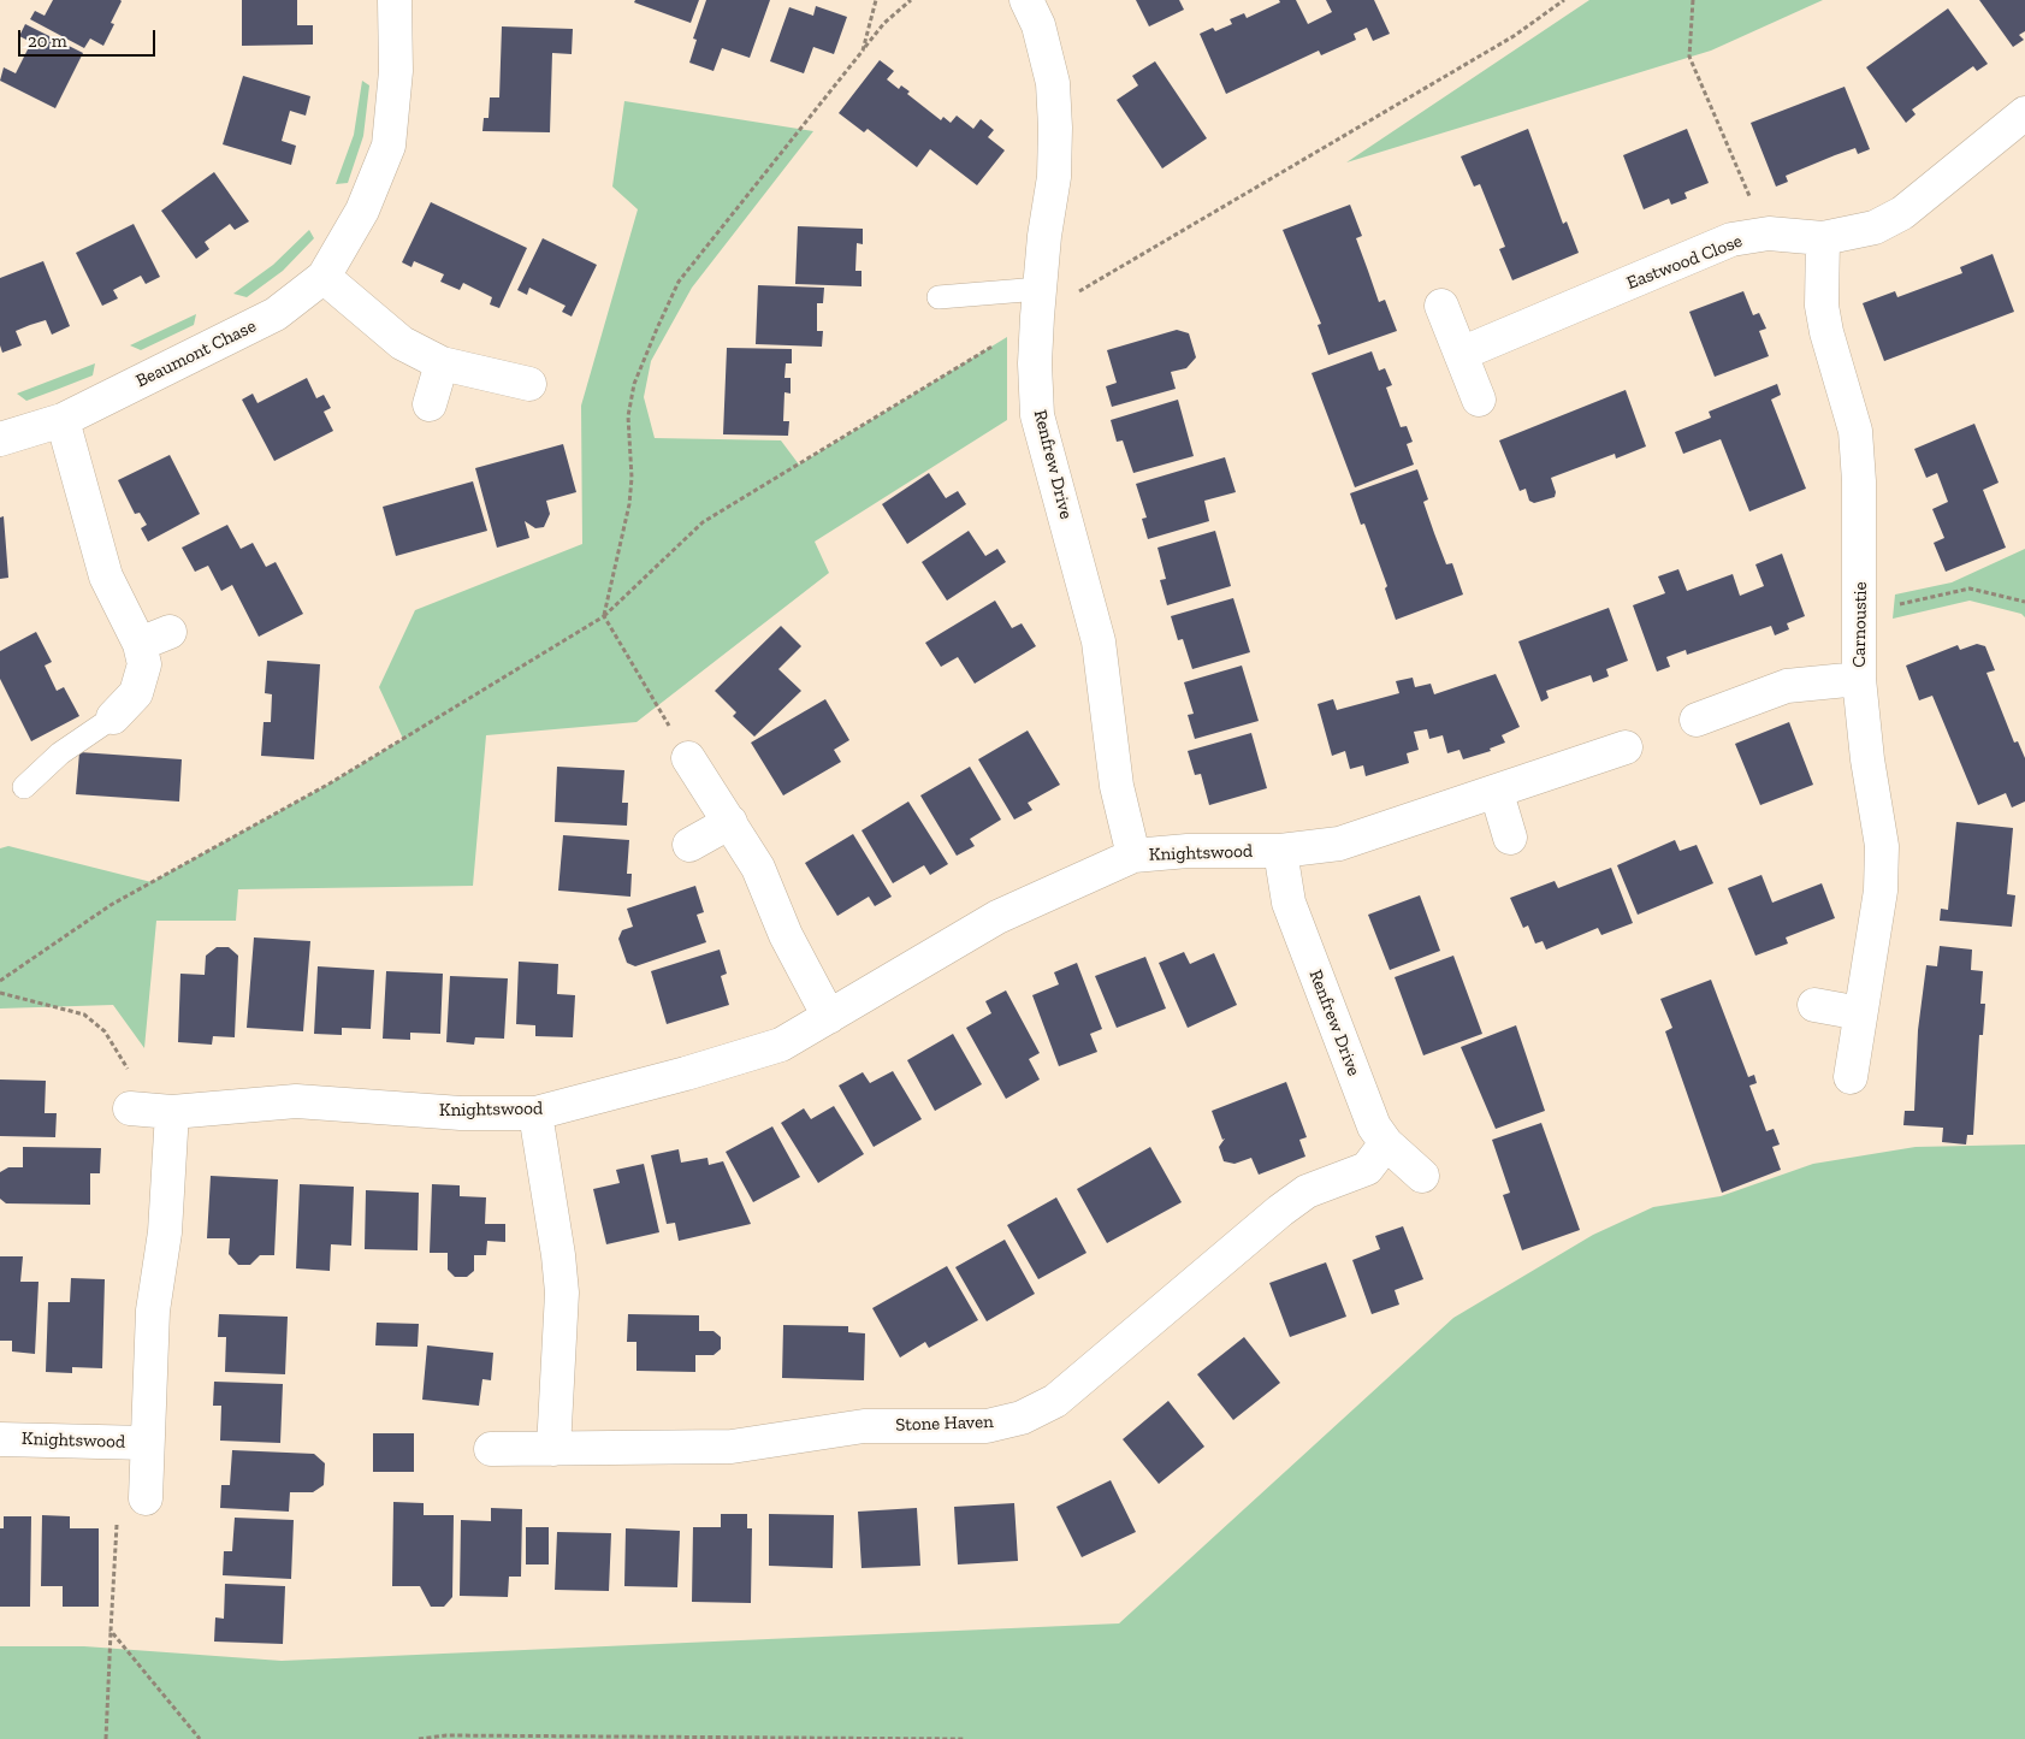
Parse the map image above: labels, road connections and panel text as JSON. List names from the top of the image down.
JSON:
{
  "streets": {
    "street": [
      "Eastwood Close",
      "Beaumont Chase",
      "Renfrew Drive",
      "Carnoustie",
      "Knightswood",
      "Stone Haven"
    ]
  },
  "crossings": [
    ["Eastwood Close", "Carnoustie"],
    ["Renfrew Drive", "Knightswood"],
    ["Renfrew Drive", "Stone Haven"]
  ],
  "scale_bar": "20 m"
}
